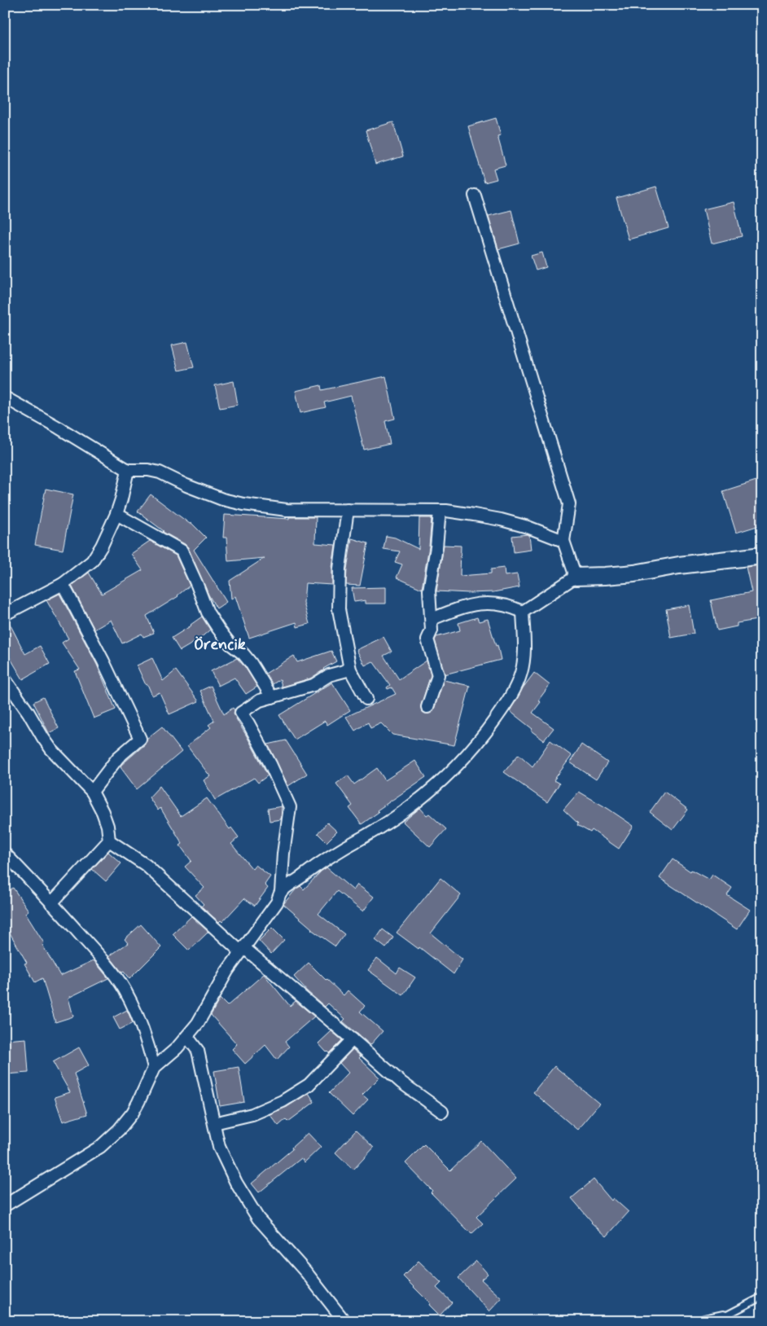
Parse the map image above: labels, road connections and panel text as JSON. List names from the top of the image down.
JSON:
{
  "districts": ["Örencik"]
}
